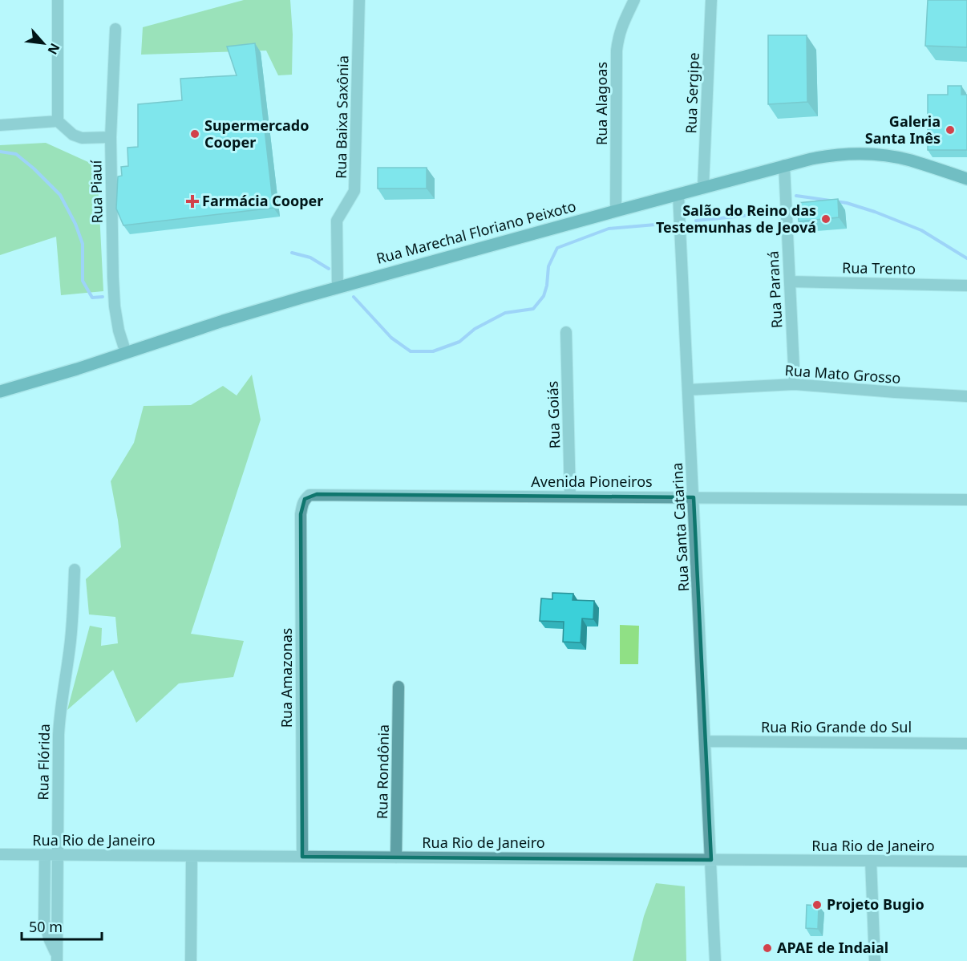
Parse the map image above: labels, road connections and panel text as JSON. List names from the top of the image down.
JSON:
{
  "streets": {
    "main road": ["Rua Marechal Floriano Peixoto"],
    "street": [
      "Rua Sergipe",
      "Rua Alagoas",
      "Rua Baixa Saxônia",
      "Rua Piauí",
      "Rua Trento",
      "Rua Paraná",
      "Rua Mato Grosso",
      "Rua Goiás",
      "Avenida Pioneiros",
      "Rua Santa Catarina",
      "Rua Amazonas",
      "Rua Rio Grande do Sul",
      "Rua Flórida",
      "Rua Rondônia",
      "Rua Rio de Janeiro"
    ]
  },
  "crossings": [
    ["Rua Sergipe", "Rua Marechal Floriano Peixoto"],
    ["Rua Alagoas", "Rua Marechal Floriano Peixoto"],
    ["Rua Baixa Saxônia", "Rua Marechal Floriano Peixoto"],
    ["Rua Piauí", "Rua Marechal Floriano Peixoto"],
    ["Rua Marechal Floriano Peixoto", "Rua Paraná"],
    ["Rua Marechal Floriano Peixoto", "Rua Santa Catarina"],
    ["Rua Trento", "Rua Paraná"],
    ["Rua Paraná", "Rua Mato Grosso"],
    ["Rua Mato Grosso", "Rua Santa Catarina"],
    ["Rua Goiás", "Avenida Pioneiros"],
    ["Avenida Pioneiros", "Rua Santa Catarina"],
    ["Avenida Pioneiros", "Rua Amazonas"],
    ["Rua Santa Catarina", "Rua Rio Grande do Sul"],
    ["Rua Santa Catarina", "Rua Rio de Janeiro"],
    ["Rua Amazonas", "Rua Rio de Janeiro"],
    ["Rua Flórida", "Rua Rio de Janeiro"],
    ["Rua Rondônia", "Rua Rio de Janeiro"]
  ],
  "places": {
    "other": [
      "Galeria Santa Inês",
      "Supermercado Cooper",
      "Salão do Reino das Testemunhas de Jeová",
      "Projeto Bugio",
      "APAE de Indaial"
    ],
    "health": ["Farmácia Cooper"]
  },
  "scale_bar": "50 m",
  "north": "bottom right"
}
